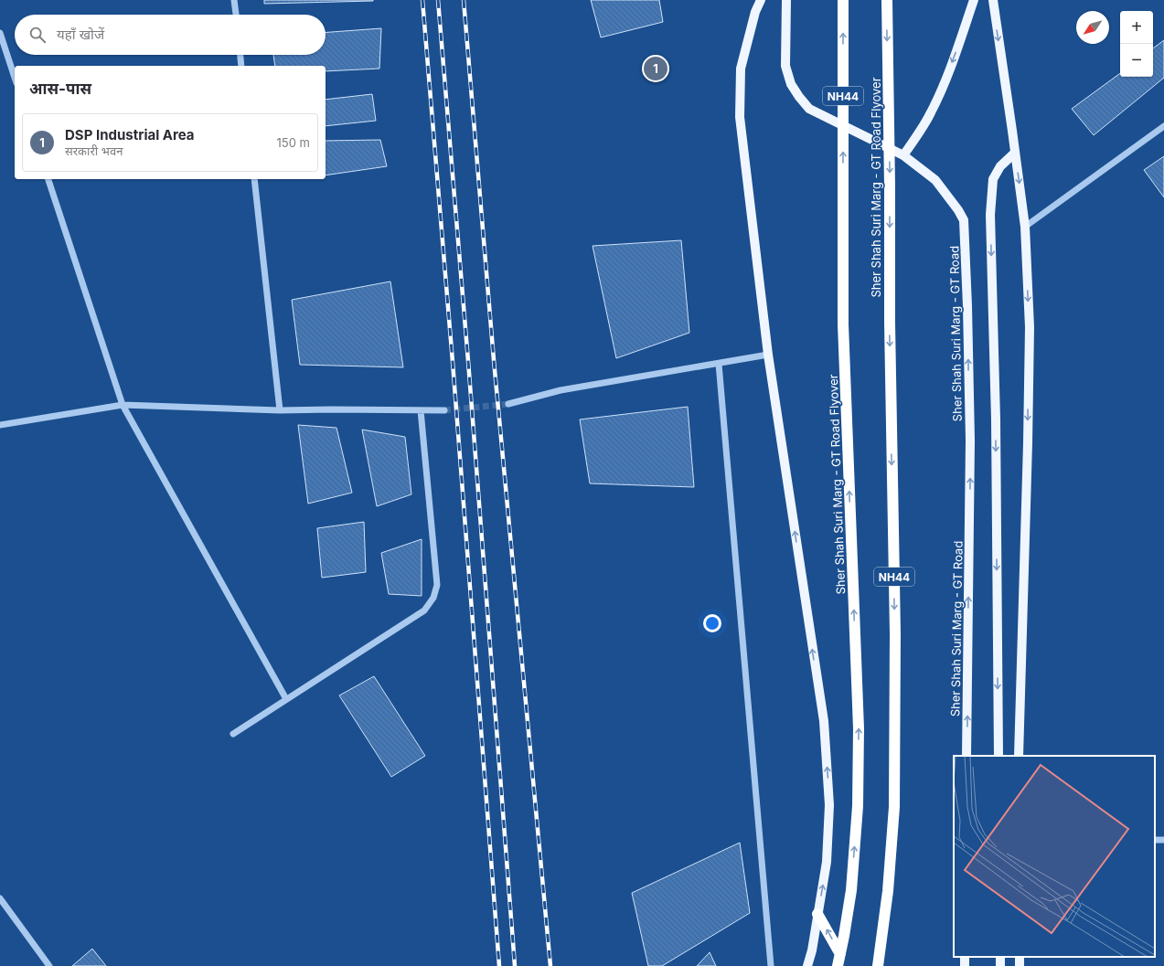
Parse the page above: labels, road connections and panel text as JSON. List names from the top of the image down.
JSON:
{
  "streets": {
    "highway": ["NH44", "Sher Shah Suri Marg - GT Road Flyover"],
    "main road": ["Sher Shah Suri Marg - GT Road"]
  },
  "north": "bottom left",
  "page": {
    "map_buttons": ["+", "−"],
    "search": "यहाँ खोजें",
    "pins": "1",
    "heading": "आस-पास",
    "list": [
      {
        "mark": "1",
        "name": "DSP Industrial Area",
        "note": "सरकारी भवन",
        "value": "150 m"
      }
    ]
  }
}
